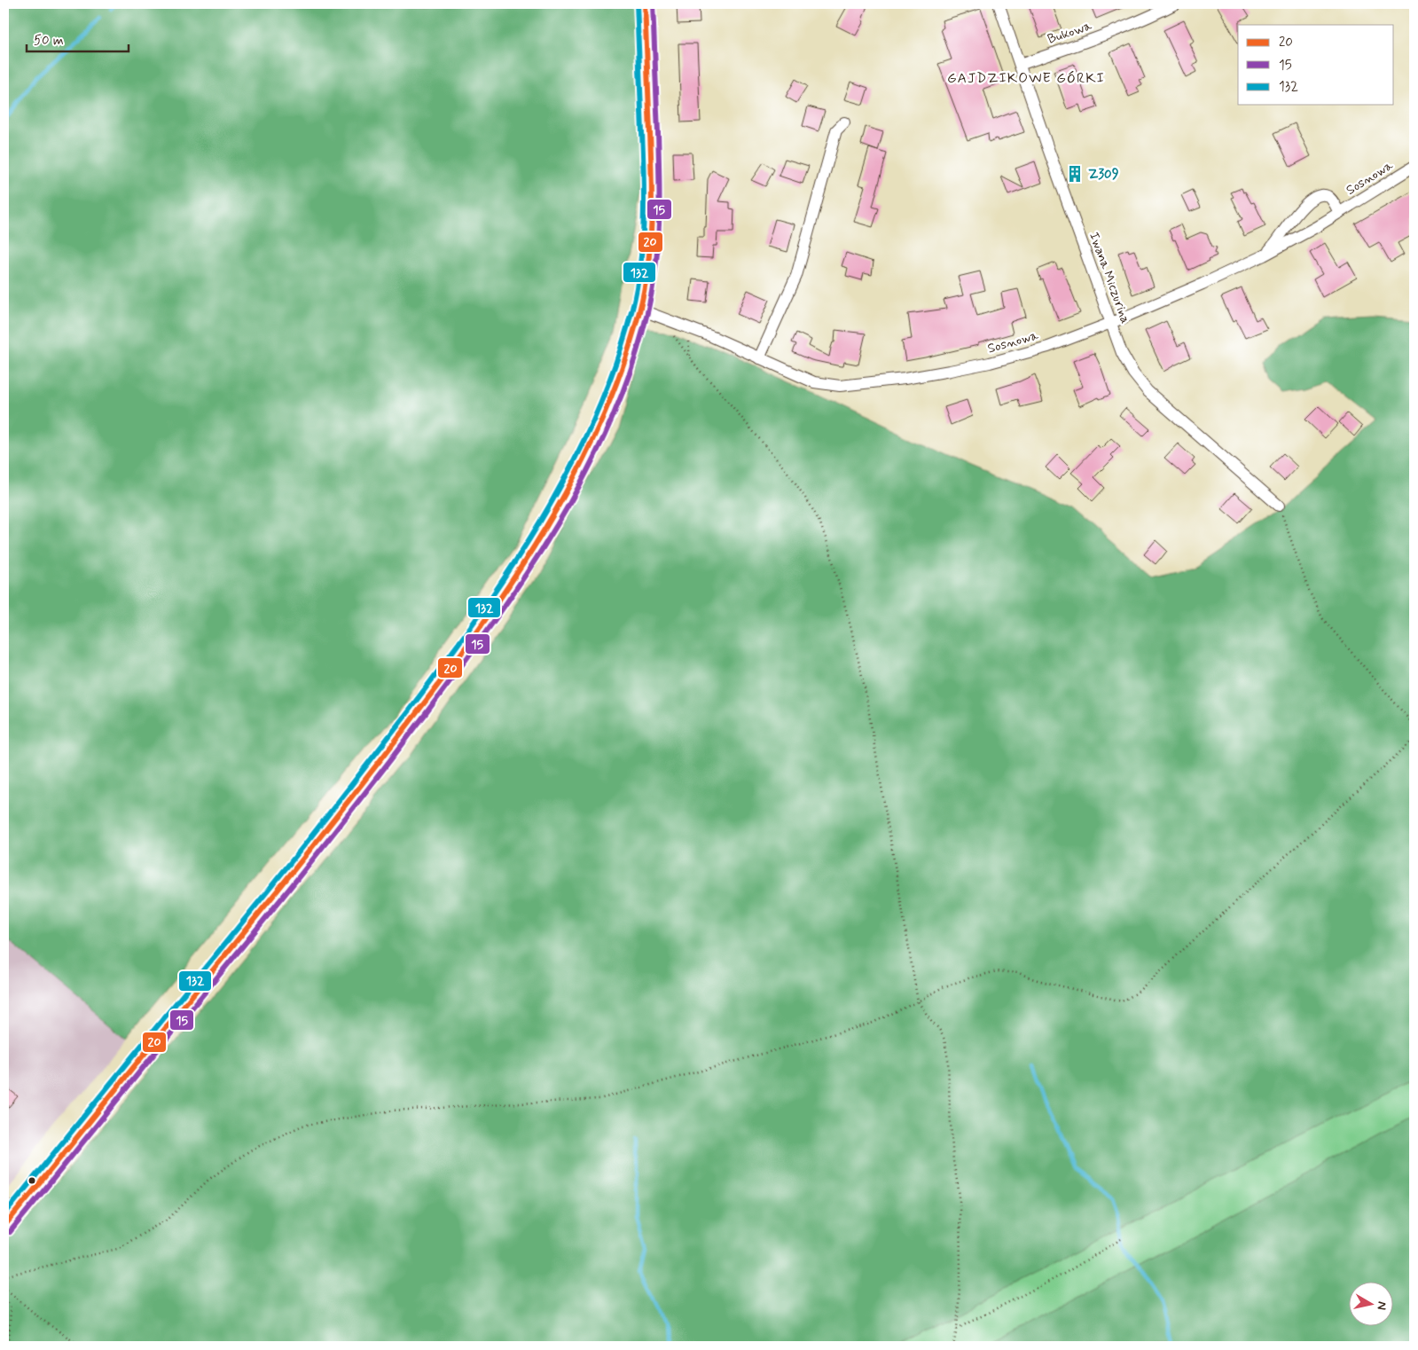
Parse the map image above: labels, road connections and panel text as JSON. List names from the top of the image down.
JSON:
{
  "streets": {
    "street": ["Bukowa", "Sosnowa", "Iwana Miczurina"]
  },
  "crossings": [
    ["Bukowa", "Iwana Miczurina"],
    ["Sosnowa", "Iwana Miczurina"]
  ],
  "districts": ["GAJDZIKOWE GÓRKI"],
  "places": {
    "building": ["Z309"]
  },
  "lines": ["transit line 20", "transit line 15", "transit line 132"],
  "legend": ["20", "15", "132"],
  "scale_bar": "50 m",
  "north": "right"
}
